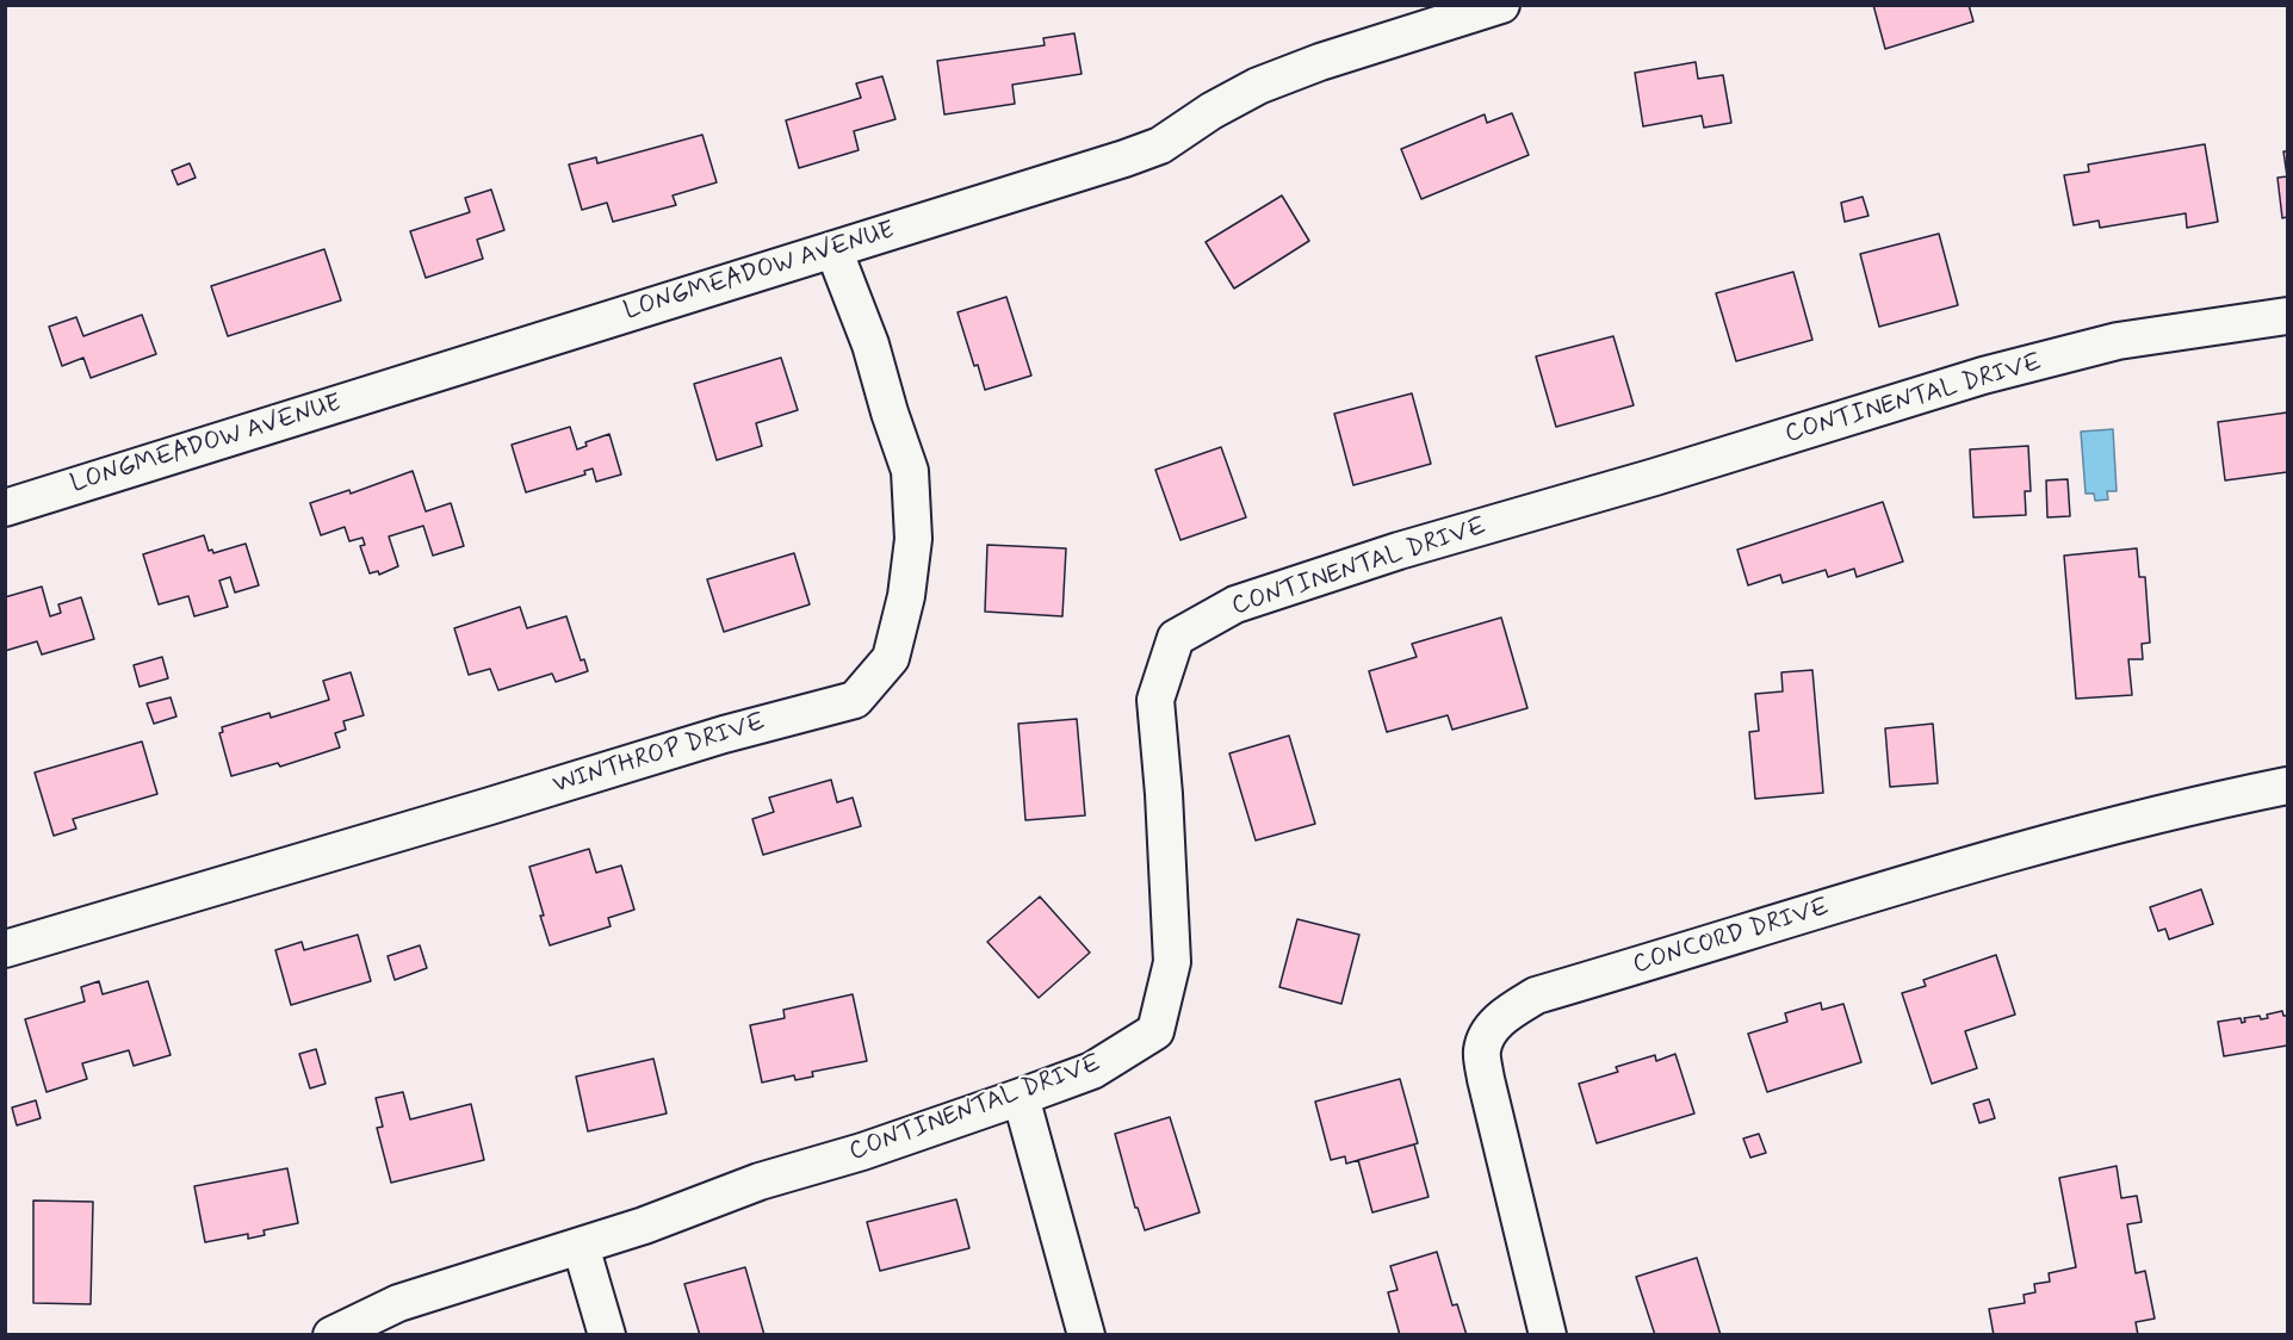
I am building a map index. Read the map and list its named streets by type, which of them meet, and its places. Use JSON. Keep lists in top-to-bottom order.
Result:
{
  "streets": {
    "street": [
      "LONGMEADOW AVENUE",
      "CONTINENTAL DRIVE",
      "WINTHROP DRIVE",
      "CONCORD DRIVE"
    ]
  },
  "crossings": [
    ["LONGMEADOW AVENUE", "WINTHROP DRIVE"]
  ]
}
